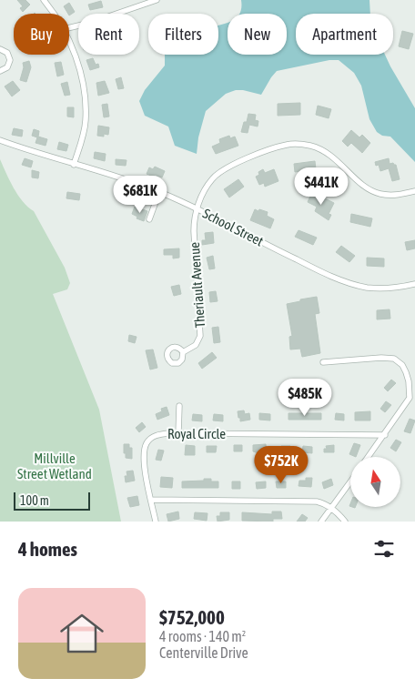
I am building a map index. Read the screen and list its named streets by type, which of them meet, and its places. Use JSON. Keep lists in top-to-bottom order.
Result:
{
  "streets": {
    "street": ["School Street", "Theriault Avenue", "Royal Circle"]
  },
  "crossings": [
    ["School Street", "Theriault Avenue"]
  ],
  "parks": ["Millville Street Wetland"],
  "scale_bar": "100 m",
  "north": "top",
  "page": {
    "chip": [
      "Buy",
      "Rent",
      "Filters",
      "New",
      "Apartment"
    ],
    "price": [
      "$441K",
      "$681K",
      "$485K",
      "$752K"
    ],
    "scale": "100 m",
    "heading": "4 homes",
    "list": [
      {
        "name": "$752,000",
        "note": "4 rooms · 140 m² · Centerville Drive"
      }
    ]
  }
}
